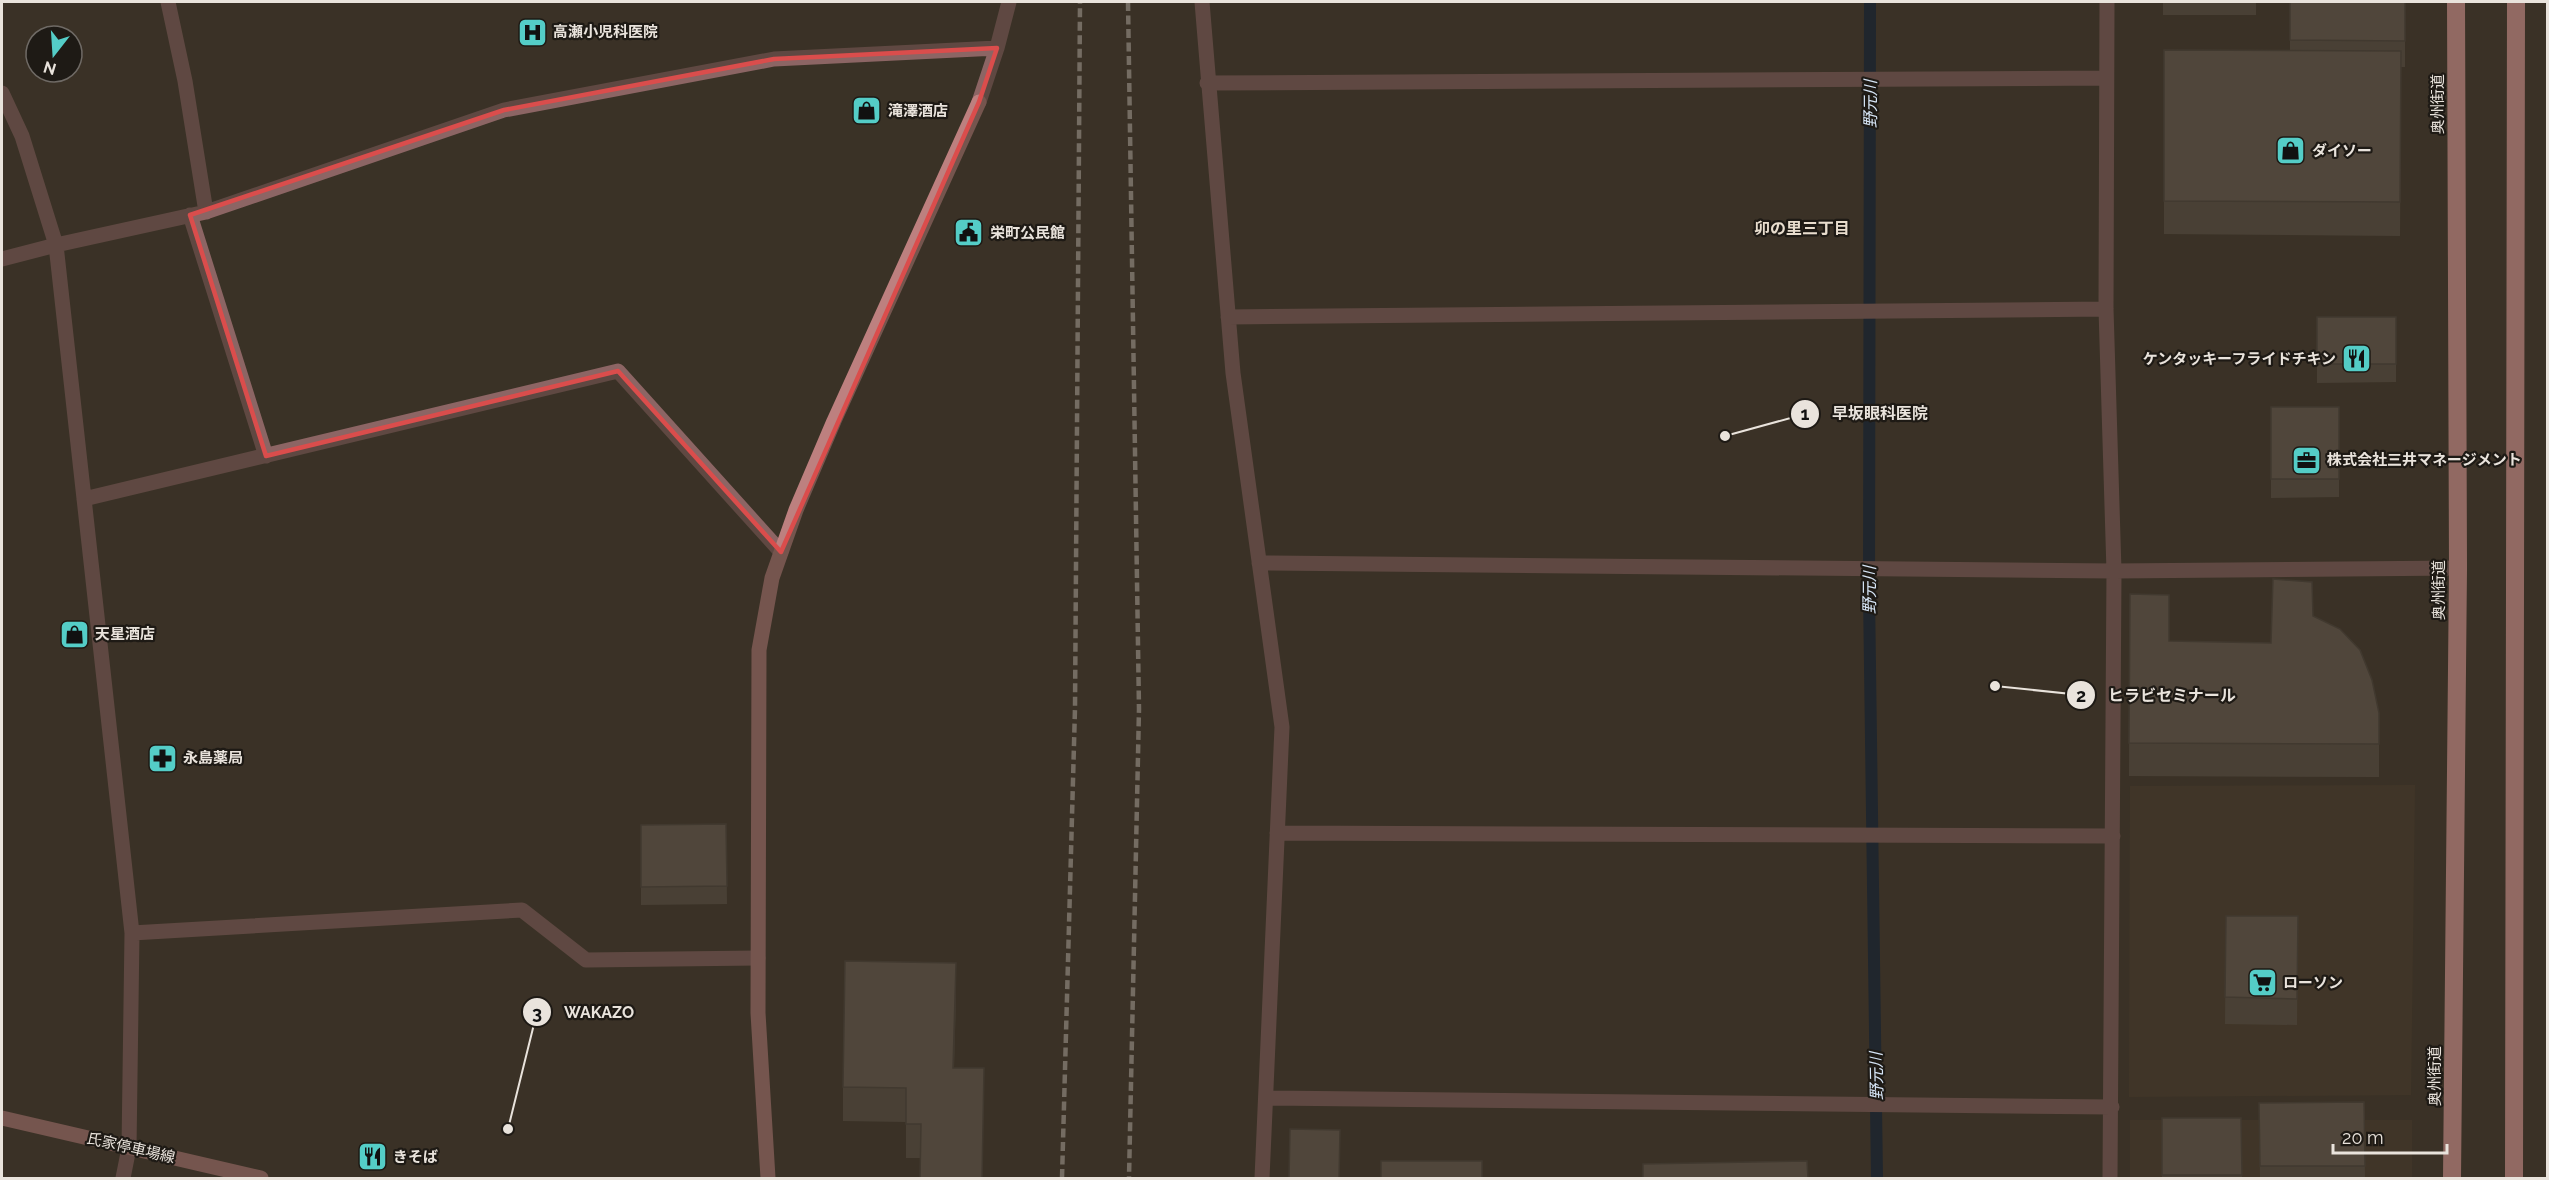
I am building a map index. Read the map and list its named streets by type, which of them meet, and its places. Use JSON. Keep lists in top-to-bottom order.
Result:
{
  "streets": {
    "highway": ["奥州街道"],
    "street": ["氏家停車場線"]
  },
  "districts": ["卯の里三丁目"],
  "water": ["野元川"],
  "places": {
    "hospital": ["高瀬小児科医院"],
    "shop": ["滝澤酒店", "ダイソー", "天星酒店"],
    "public building": ["栄町公民館"],
    "restaurant": ["ケンタッキーフライドチキン", "きそば"],
    "other": ["早坂眼科医院", "ヒラビセミナール", "WAKAZO"],
    "office": ["株式会社三井マネージメント"],
    "pharmacy": ["永島薬局"],
    "supermarket": ["ローソン"]
  },
  "scale_bar": "20 m",
  "north": "bottom"
}
